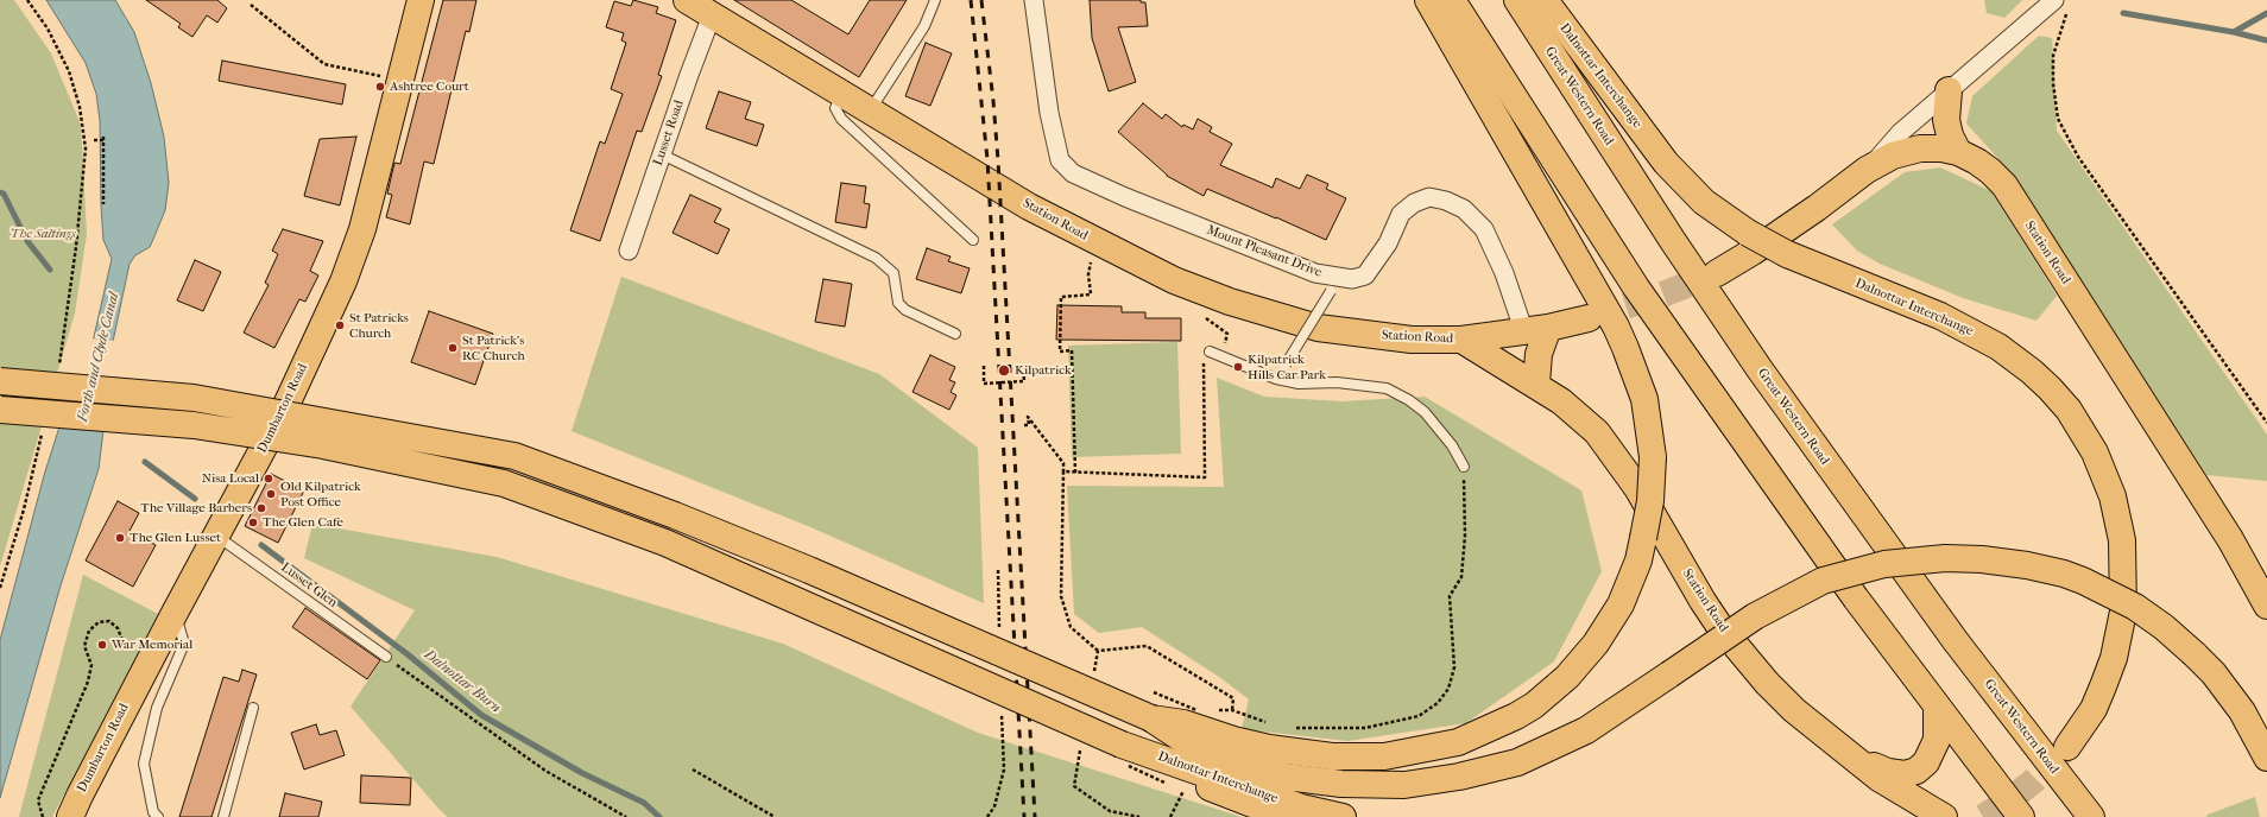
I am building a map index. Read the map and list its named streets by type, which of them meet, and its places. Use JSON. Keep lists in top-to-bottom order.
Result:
{
  "streets": {
    "main road": [
      "Dalnottar Interchange",
      "Great Western Road",
      "Station Road",
      "Dumbarton Road"
    ],
    "street": ["Lusset Road", "Mount Pleasant Drive"],
    "lane": ["Lusset Glen"]
  },
  "crossings": [
    ["Lusset Road", "Station Road"],
    ["Station Road", "Mount Pleasant Drive"],
    ["Dumbarton Road", "Lusset Glen"]
  ],
  "water": ["Forth and Clyde Canal", "Dalnottar Burn"],
  "parks": ["The Saltings"],
  "places": [
    "Ashtree Court",
    "St Patricks Church",
    "St Patrick's RC Church",
    "Kilpatrick Hills Car Park",
    "Kilpatrick",
    "Nisa Local",
    "Old Kilpatrick Post Office",
    "The Village Barbers",
    "The Glen Cafe",
    "The Glen Lusset",
    "War Memorial"
  ]
}
